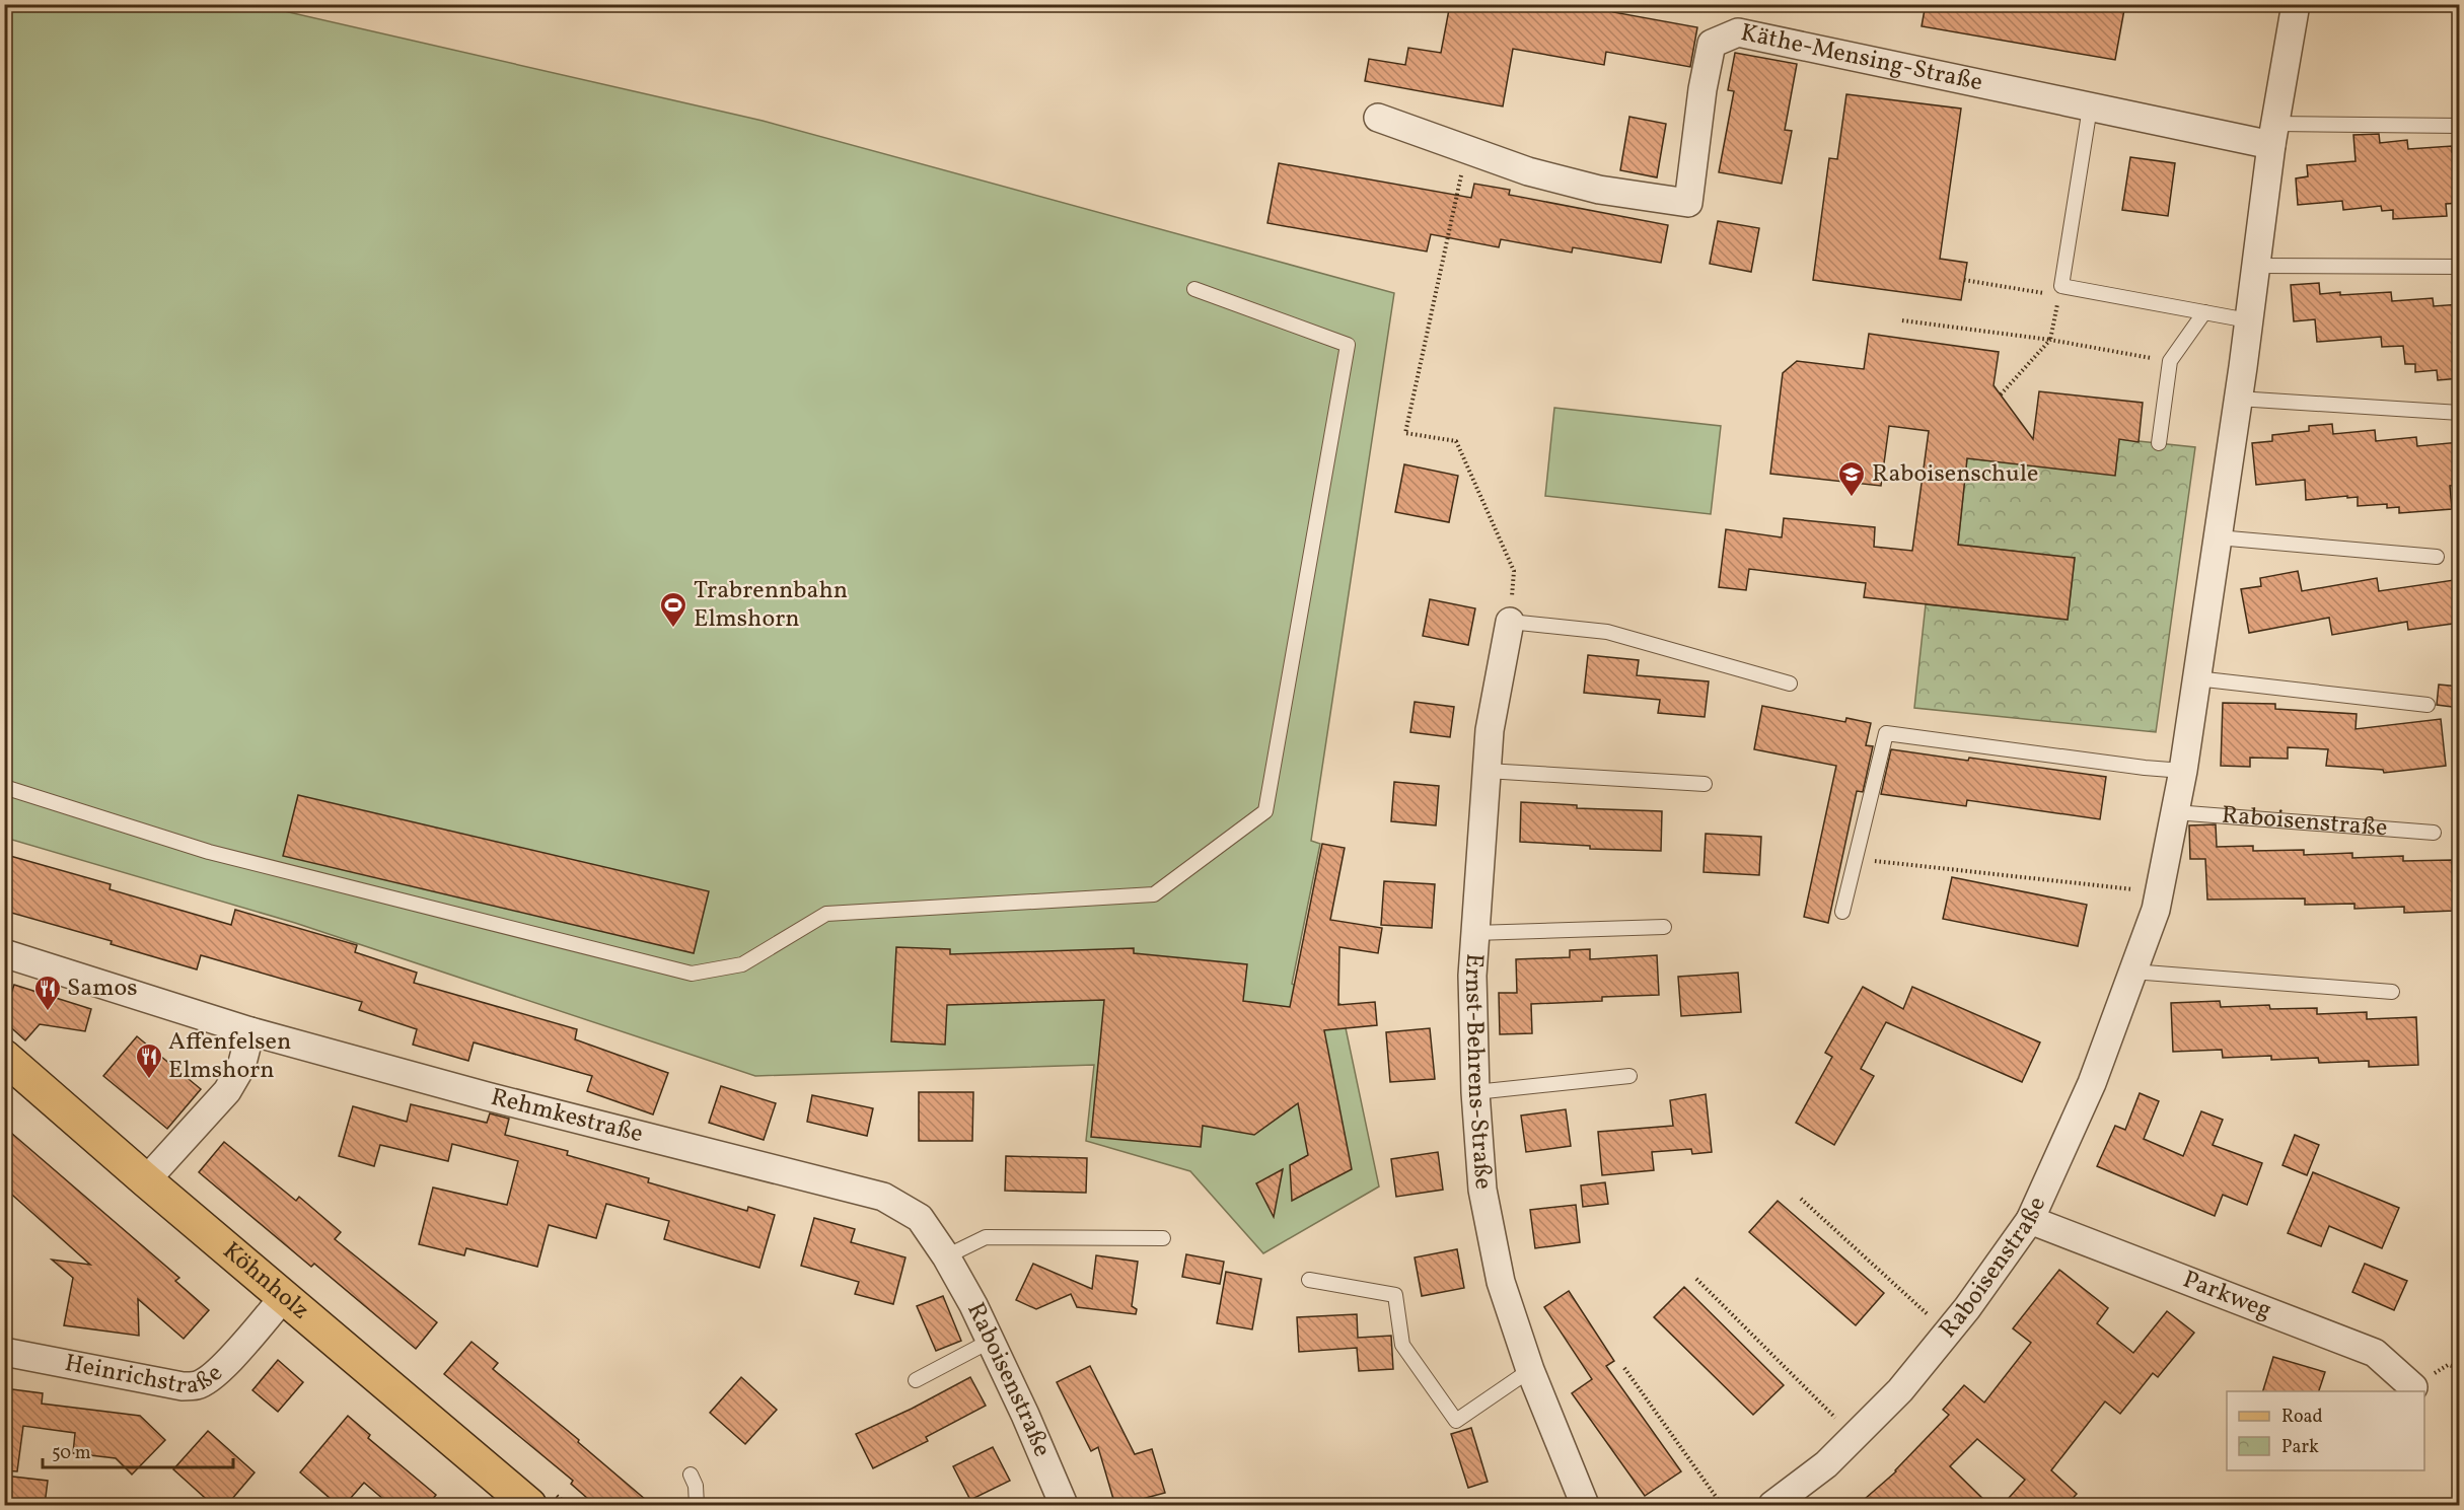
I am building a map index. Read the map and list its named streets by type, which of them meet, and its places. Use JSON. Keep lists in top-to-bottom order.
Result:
{
  "streets": {
    "main road": ["Köhnholz"],
    "street": [
      "Käthe-Mensing-Straße",
      "Raboisenstraße",
      "Ernst-Behrens-Straße",
      "Rehmkestraße",
      "Parkweg",
      "Heinrichstraße"
    ]
  },
  "crossings": [
    ["Käthe-Mensing-Straße", "Raboisenstraße"],
    ["Raboisenstraße", "Rehmkestraße"],
    ["Raboisenstraße", "Parkweg"],
    ["Köhnholz", "Heinrichstraße"]
  ],
  "places": {
    "school or university": ["Raboisenschule"],
    "sports": ["Trabrennbahn Elmshorn"],
    "restaurant": ["Samos", "Affenfelsen Elmshorn"]
  },
  "legend": ["Road", "Park"],
  "scale_bar": "50 m"
}
